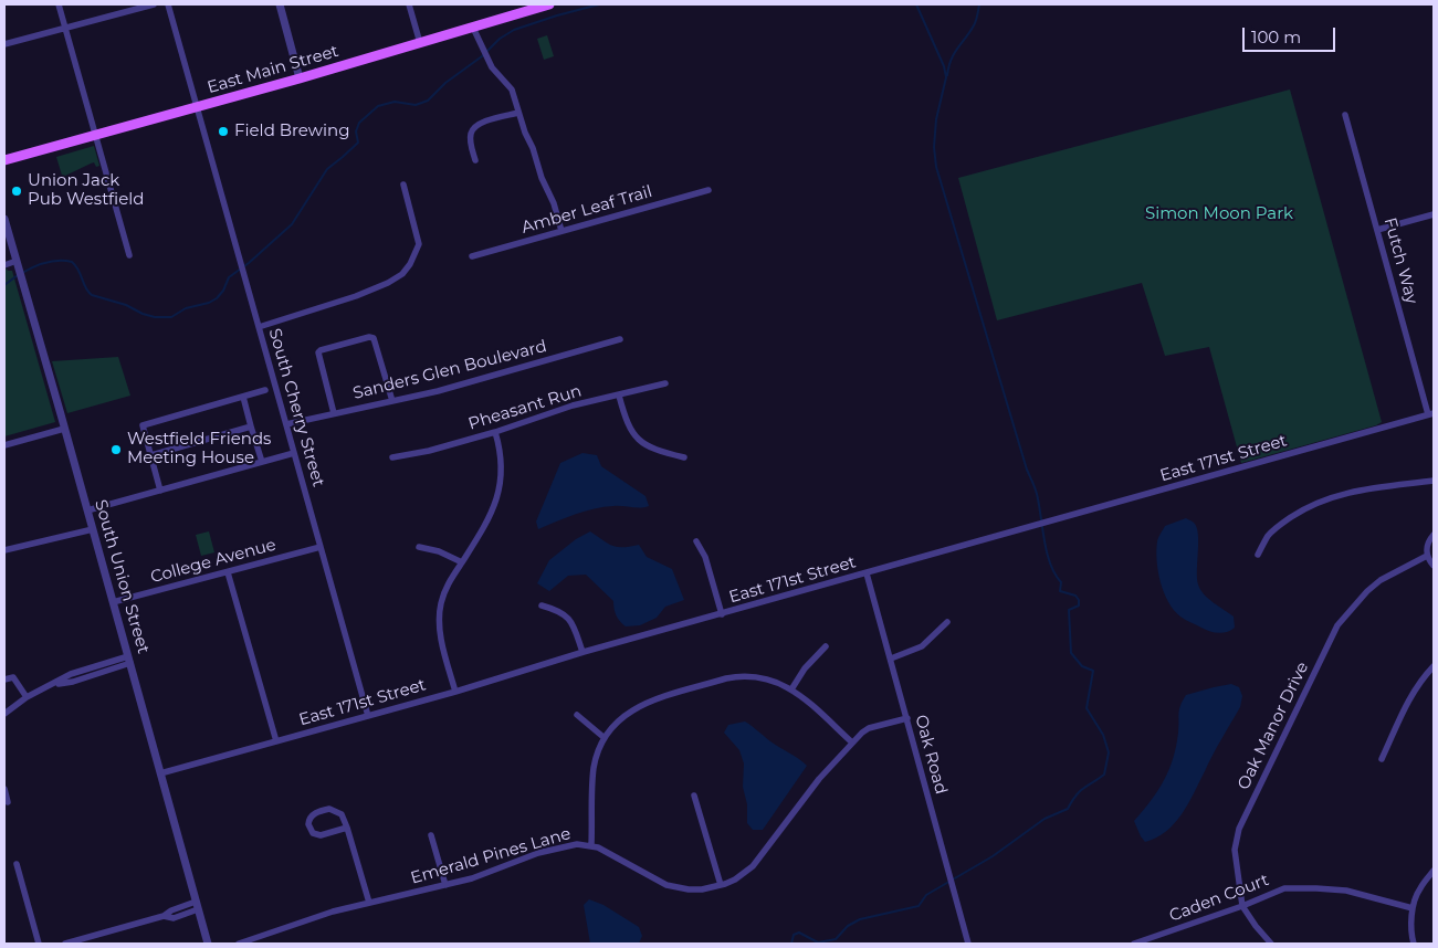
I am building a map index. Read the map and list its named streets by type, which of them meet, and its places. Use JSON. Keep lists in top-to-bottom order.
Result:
{
  "streets": {
    "main road": ["East Main Street"],
    "street": [
      "Amber Leaf Trail",
      "Futch Way",
      "Sanders Glen Boulevard",
      "South Cherry Street",
      "Pheasant Run",
      "East 171st Street",
      "College Avenue",
      "South Union Street",
      "Oak Manor Drive",
      "Oak Road",
      "Emerald Pines Lane",
      "Caden Court"
    ]
  },
  "crossings": [
    ["East Main Street", "South Cherry Street"],
    ["Futch Way", "East 171st Street"],
    ["Sanders Glen Boulevard", "South Cherry Street"],
    ["South Cherry Street", "East 171st Street"],
    ["South Cherry Street", "College Avenue"],
    ["East 171st Street", "South Union Street"],
    ["East 171st Street", "Oak Road"],
    ["College Avenue", "South Union Street"],
    ["Oak Manor Drive", "Caden Court"],
    ["Oak Road", "Emerald Pines Lane"]
  ],
  "parks": ["Simon Moon Park"],
  "places": ["Field Brewing", "Union Jack Pub Westfield", "Westfield Friends Meeting House"],
  "scale_bar": "100 m"
}
